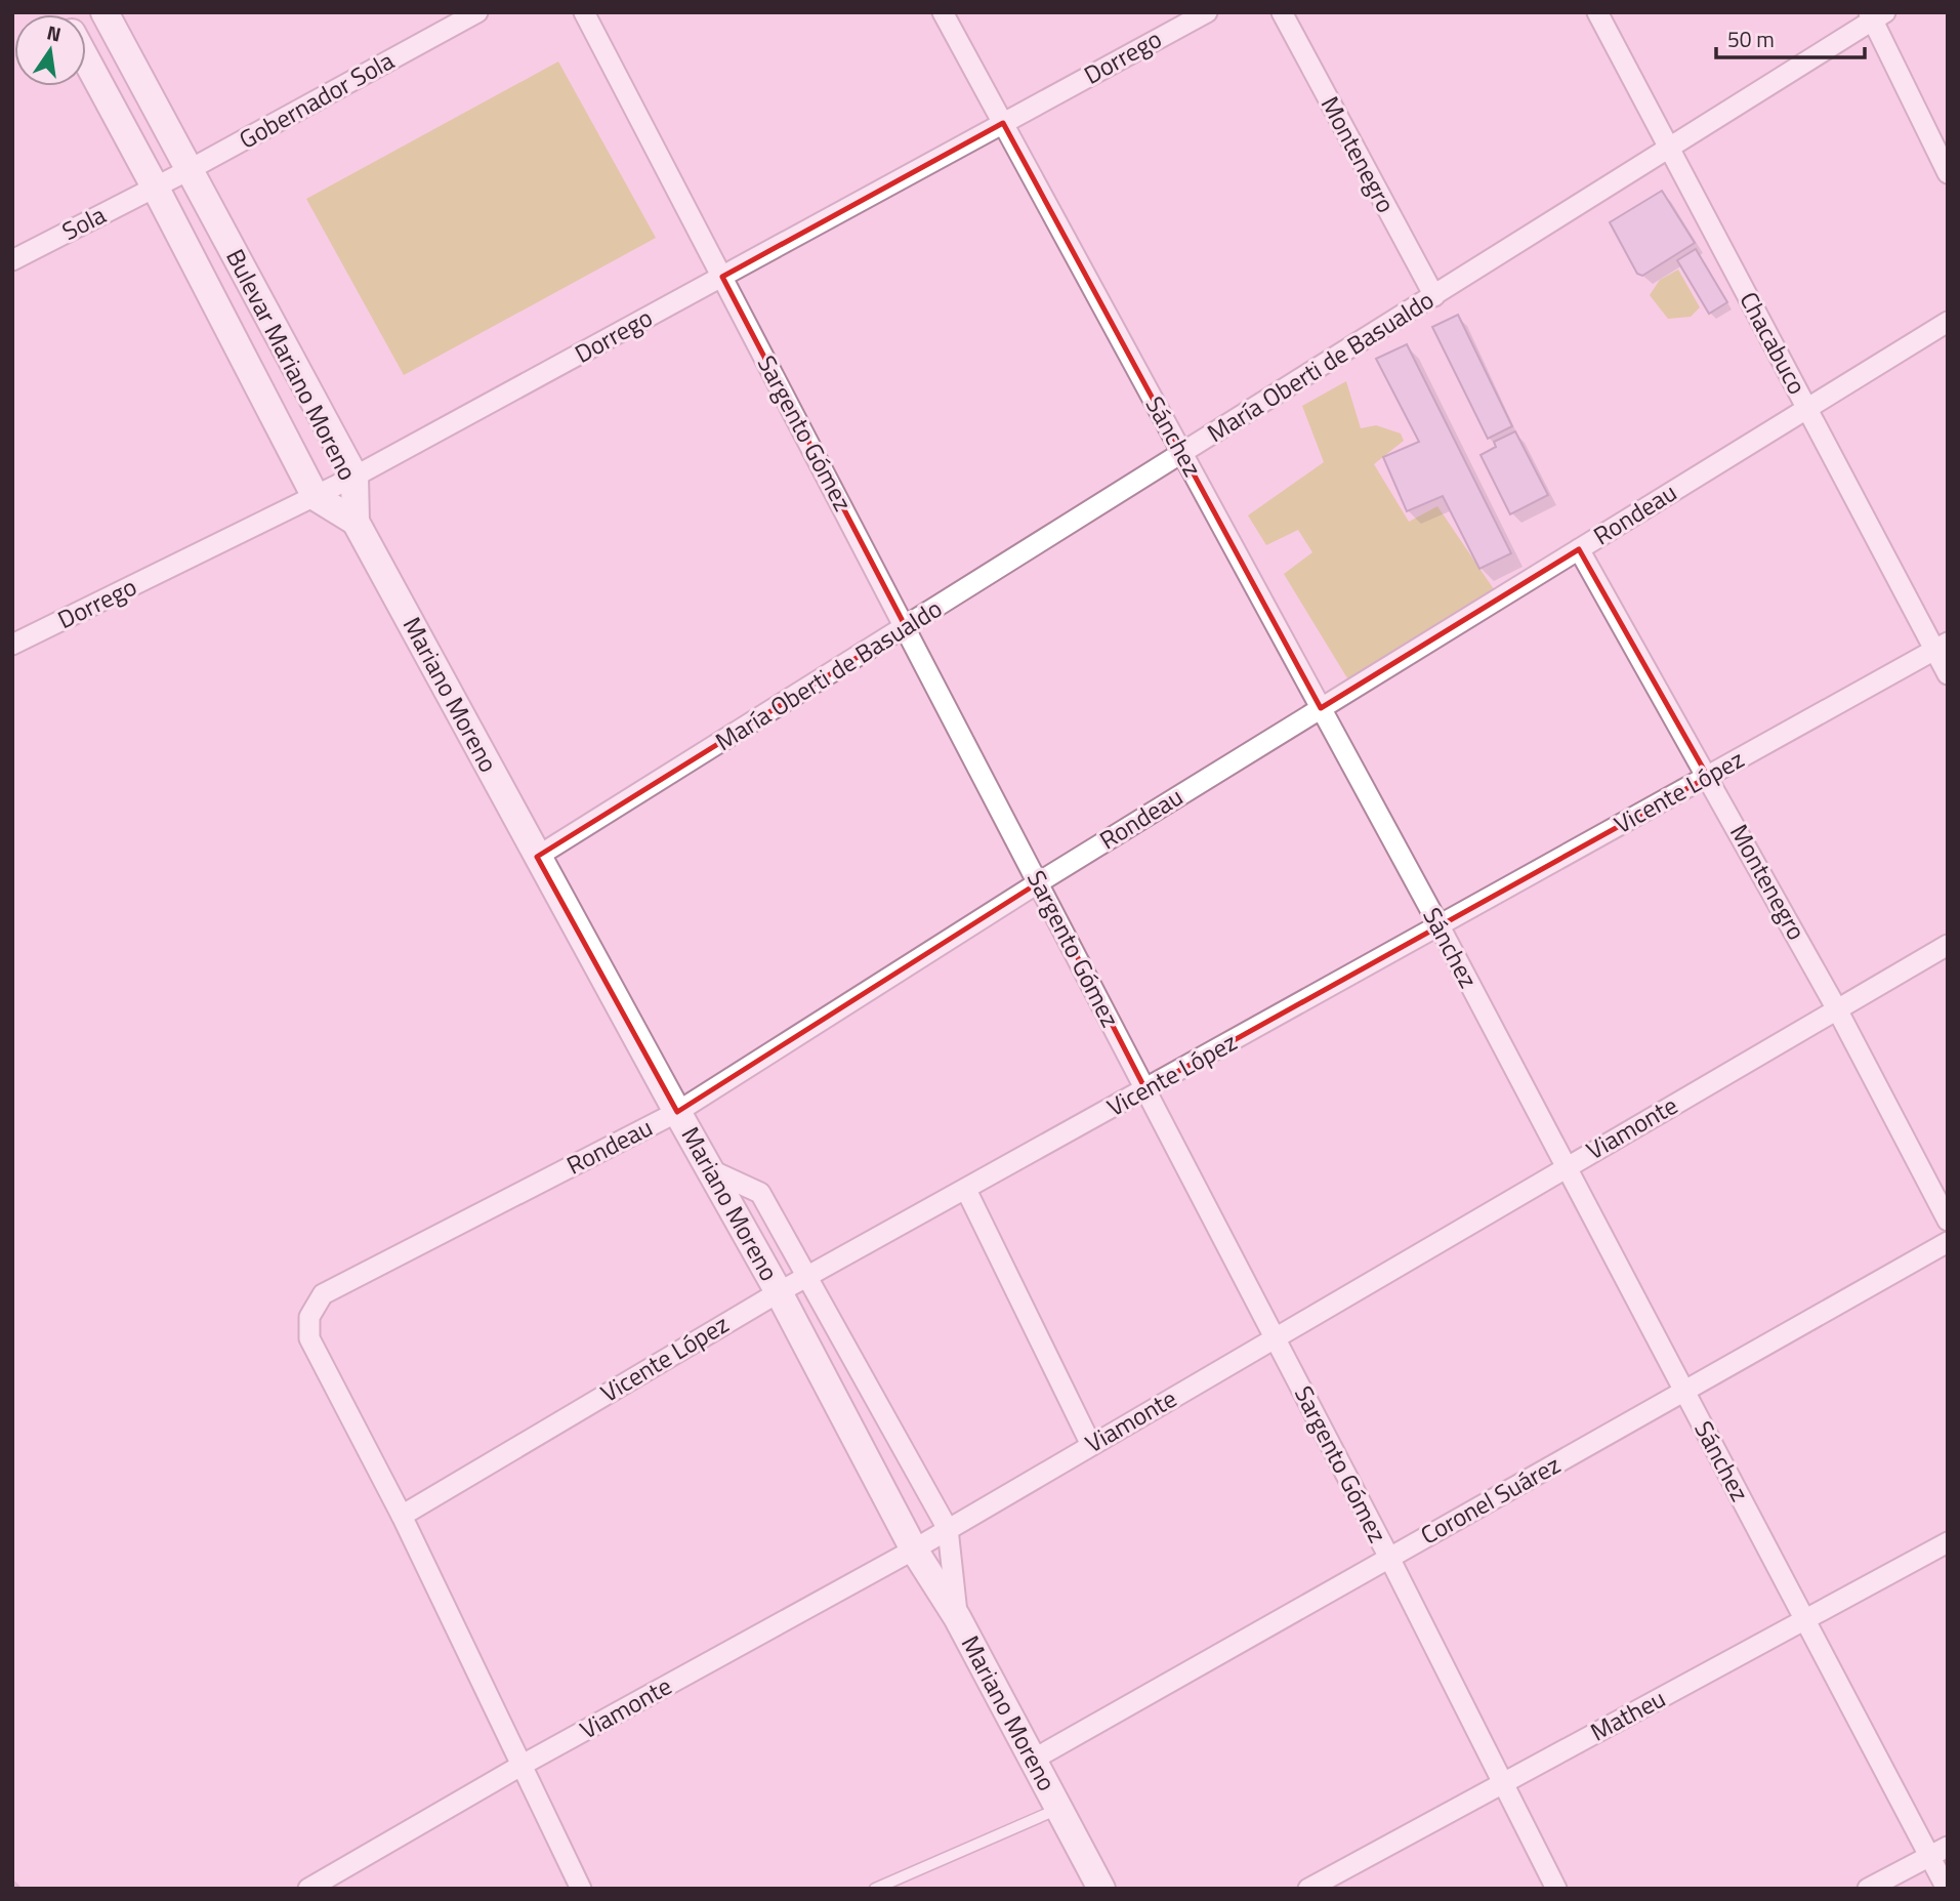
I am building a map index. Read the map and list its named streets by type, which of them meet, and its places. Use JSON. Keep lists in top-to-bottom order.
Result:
{
  "streets": {
    "main road": ["Bulevar Mariano Moreno", "Mariano Moreno"],
    "street": [
      "Dorrego",
      "Gobernador Sola",
      "Montenegro",
      "Sola",
      "Chacabuco",
      "María Oberti de Basualdo",
      "Sargento Gómez",
      "Sánchez",
      "Rondeau",
      "Vicente López",
      "Viamonte",
      "Coronel Suárez",
      "Matheu"
    ]
  },
  "crossings": [
    ["Dorrego", "Bulevar Mariano Moreno"],
    ["Dorrego", "Sargento Gómez"],
    ["Dorrego", "Sánchez"],
    ["Gobernador Sola", "Sola"],
    ["Gobernador Sola", "Bulevar Mariano Moreno"],
    ["Montenegro", "María Oberti de Basualdo"],
    ["Montenegro", "Rondeau"],
    ["Montenegro", "Vicente López"],
    ["Montenegro", "Viamonte"],
    ["Sola", "Bulevar Mariano Moreno"],
    ["Chacabuco", "María Oberti de Basualdo"],
    ["Chacabuco", "Rondeau"],
    ["Chacabuco", "Vicente López"],
    ["Bulevar Mariano Moreno", "Mariano Moreno"],
    ["María Oberti de Basualdo", "Sargento Gómez"],
    ["María Oberti de Basualdo", "Sánchez"],
    ["María Oberti de Basualdo", "Mariano Moreno"],
    ["Sargento Gómez", "Rondeau"],
    ["Sargento Gómez", "Vicente López"],
    ["Sargento Gómez", "Viamonte"],
    ["Sargento Gómez", "Coronel Suárez"],
    ["Sargento Gómez", "Matheu"],
    ["Sánchez", "Rondeau"],
    ["Sánchez", "Vicente López"],
    ["Sánchez", "Viamonte"],
    ["Sánchez", "Coronel Suárez"],
    ["Sánchez", "Matheu"],
    ["Rondeau", "Mariano Moreno"],
    ["Rondeau", "Vicente López"],
    ["Mariano Moreno", "Vicente López"],
    ["Mariano Moreno", "Viamonte"],
    ["Mariano Moreno", "Coronel Suárez"]
  ],
  "scale_bar": "50 m",
  "north": "top"
}
